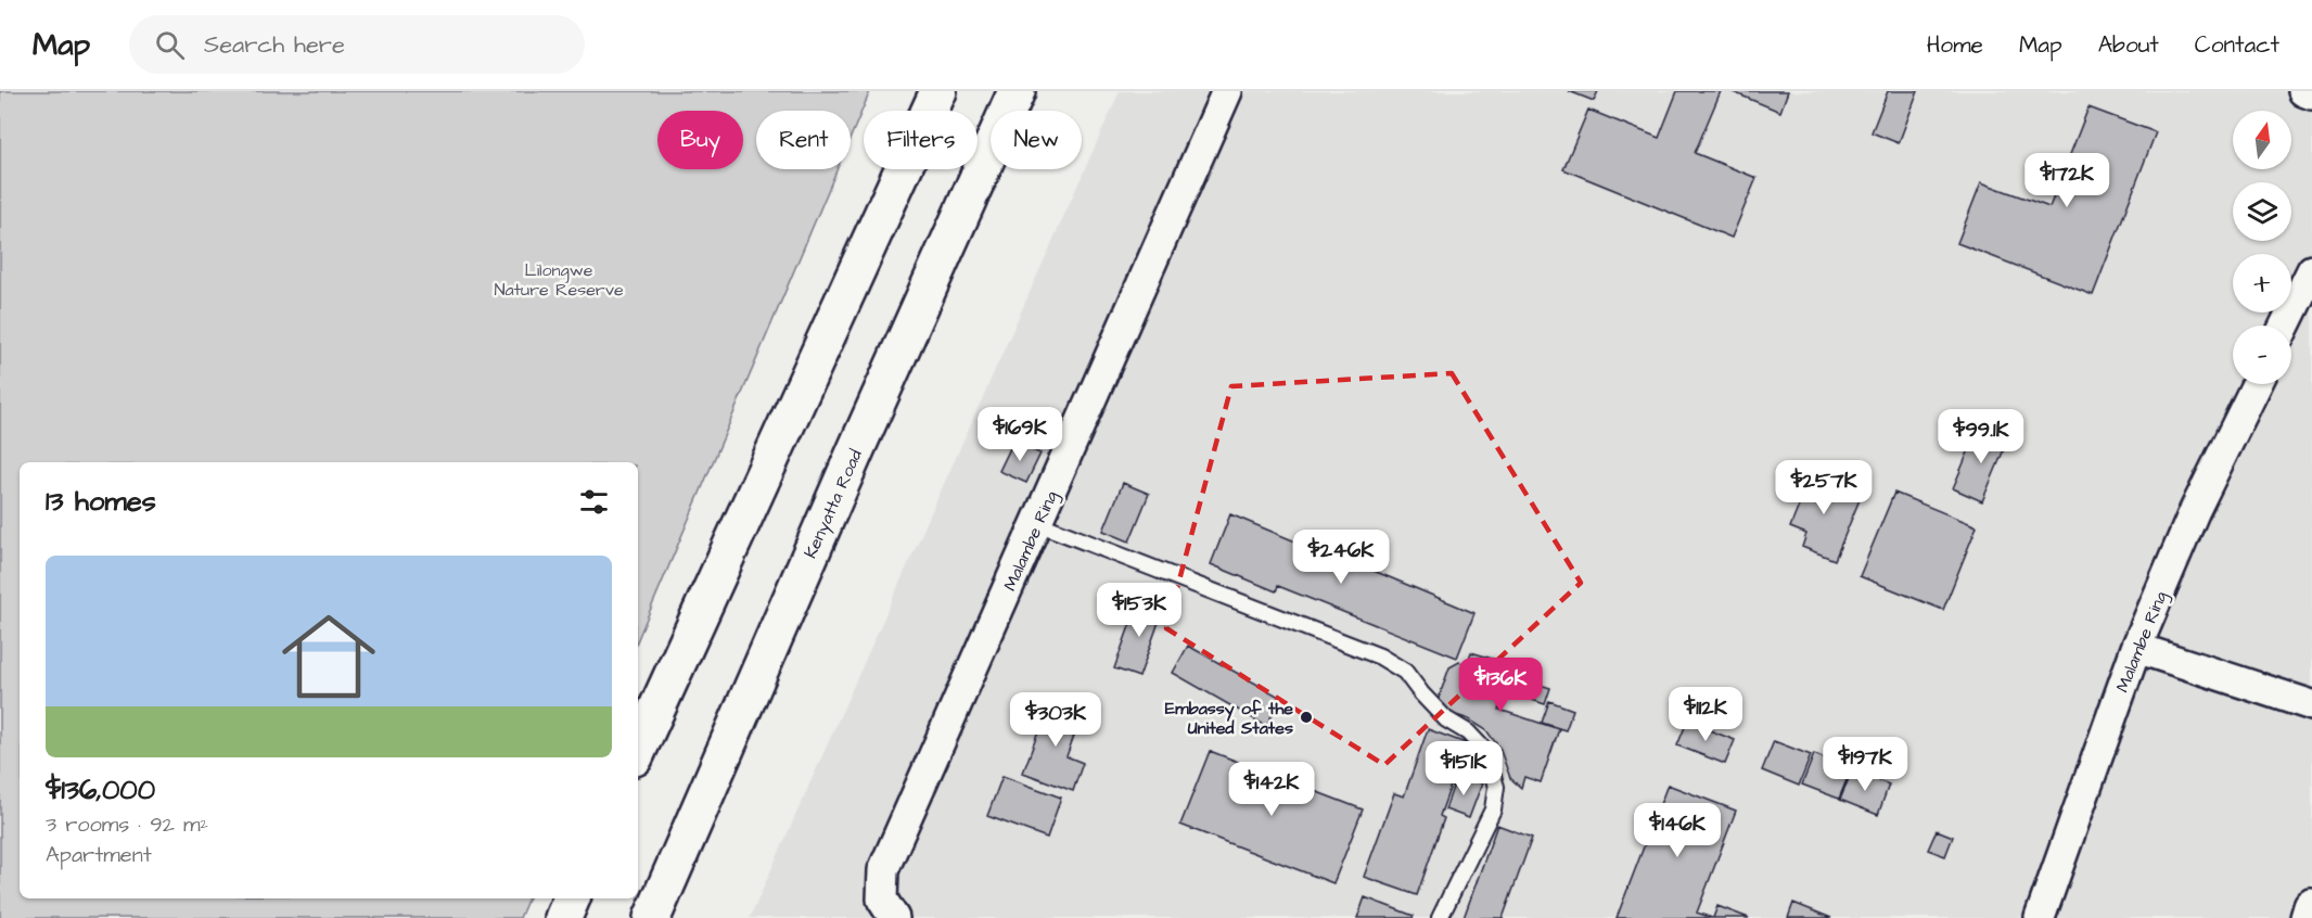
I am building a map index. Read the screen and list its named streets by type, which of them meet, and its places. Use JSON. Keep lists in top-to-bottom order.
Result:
{
  "streets": {
    "main road": ["Kenyatta Road"],
    "street": ["Malambe Ring"]
  },
  "parks": ["Lilongwe Nature Reserve"],
  "places": ["Embassy of the United States"],
  "north": "top",
  "page": {
    "header": "Map",
    "search": "Search here",
    "nav": [
      "Home",
      "Map",
      "About",
      "Contact"
    ],
    "map_buttons": ["+", "−"],
    "chip": [
      "Buy",
      "Rent",
      "Filters",
      "New"
    ],
    "price": [
      "$172K",
      "$169K",
      "$99.1K",
      "$257K",
      "$246K",
      "$153K",
      "$136K",
      "$112K",
      "$303K",
      "$197K",
      "$151K",
      "$142K",
      "$146K"
    ],
    "heading": "13 homes",
    "list": [
      {
        "name": "$136,000",
        "note": "3 rooms · 92 m² · Apartment"
      }
    ]
  }
}
